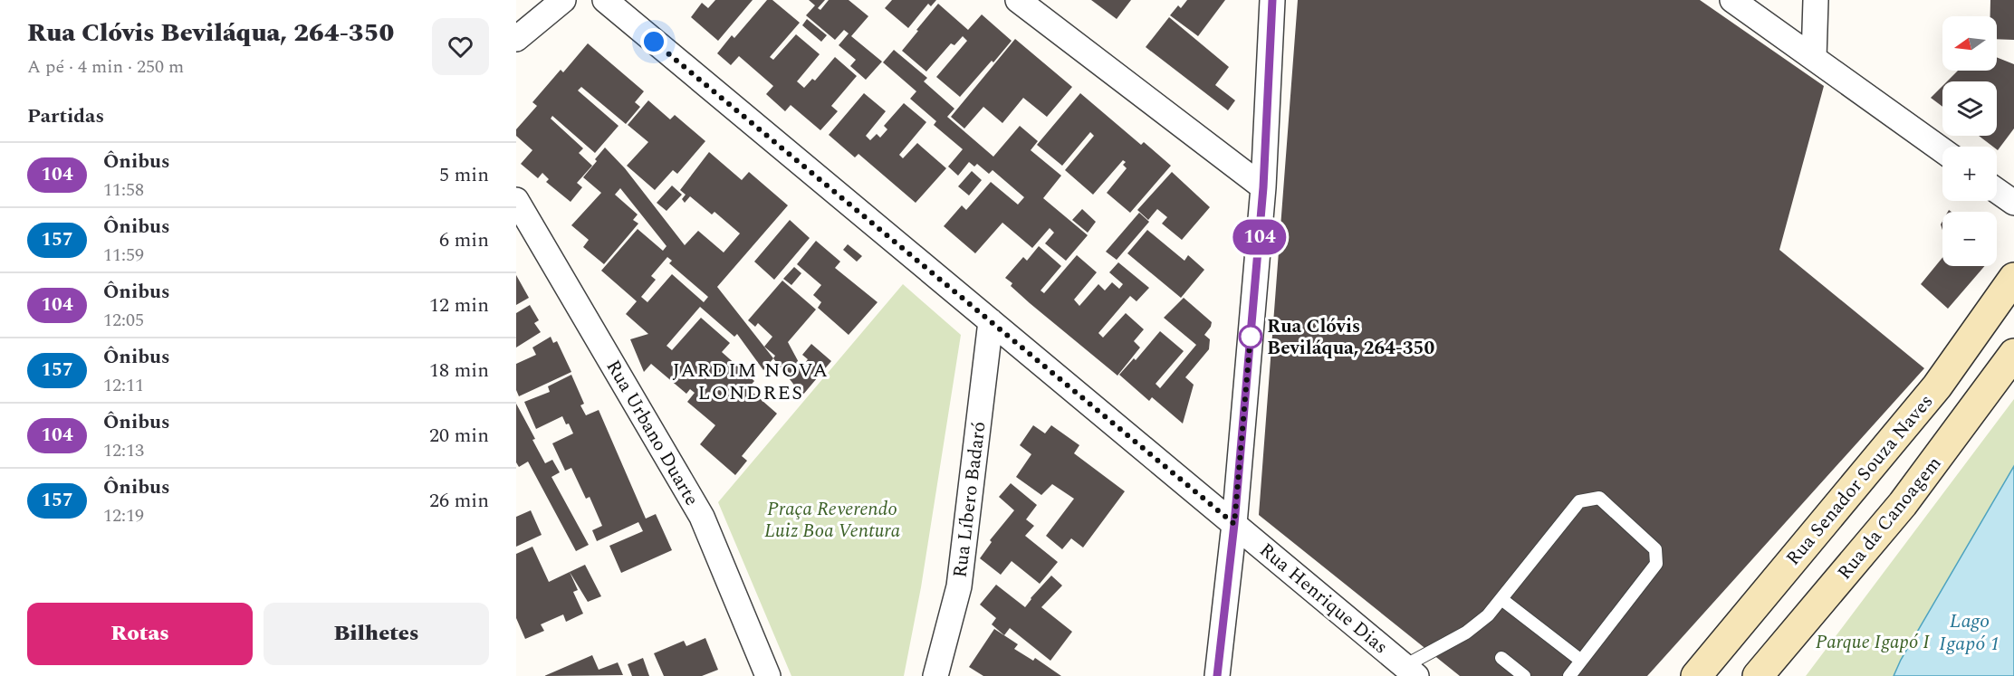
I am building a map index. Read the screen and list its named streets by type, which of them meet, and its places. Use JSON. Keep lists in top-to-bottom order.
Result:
{
  "streets": {
    "main road": ["Rua Senador Souza Naves", "Rua da Canoagem"],
    "street": ["Rua Urbano Duarte", "Rua Líbero Badaró", "Rua Henrique Dias"]
  },
  "crossings": [
    ["Rua Líbero Badaró", "Rua Henrique Dias"]
  ],
  "districts": ["JARDIM NOVA LONDRES"],
  "water": ["Lago Igapó 1"],
  "parks": ["Praça Reverendo Luiz Boa Ventura", "Parque Igapó I"],
  "places": ["Rua Clóvis Beviláqua, 264-350"],
  "lines": ["bus line 104"],
  "north": "left",
  "page": {
    "heading": [
      ["Rua Clóvis Beviláqua, 264-350", "A pé · 4 min · 250 m"],
      "Partidas"
    ],
    "on_map": "104",
    "map_buttons": ["+", "−"],
    "list": [
      {
        "mark": "104",
        "name": "Ônibus",
        "note": "11:58",
        "value": "5 min"
      },
      {
        "mark": "157",
        "name": "Ônibus",
        "note": "11:59",
        "value": "6 min"
      },
      {
        "mark": "104",
        "name": "Ônibus",
        "note": "12:05",
        "value": "12 min"
      },
      {
        "mark": "157",
        "name": "Ônibus",
        "note": "12:11",
        "value": "18 min"
      },
      {
        "mark": "104",
        "name": "Ônibus",
        "note": "12:13",
        "value": "20 min"
      },
      {
        "mark": "157",
        "name": "Ônibus",
        "note": "12:19",
        "value": "26 min"
      }
    ],
    "buttons": ["Rotas", "Bilhetes"]
  }
}
